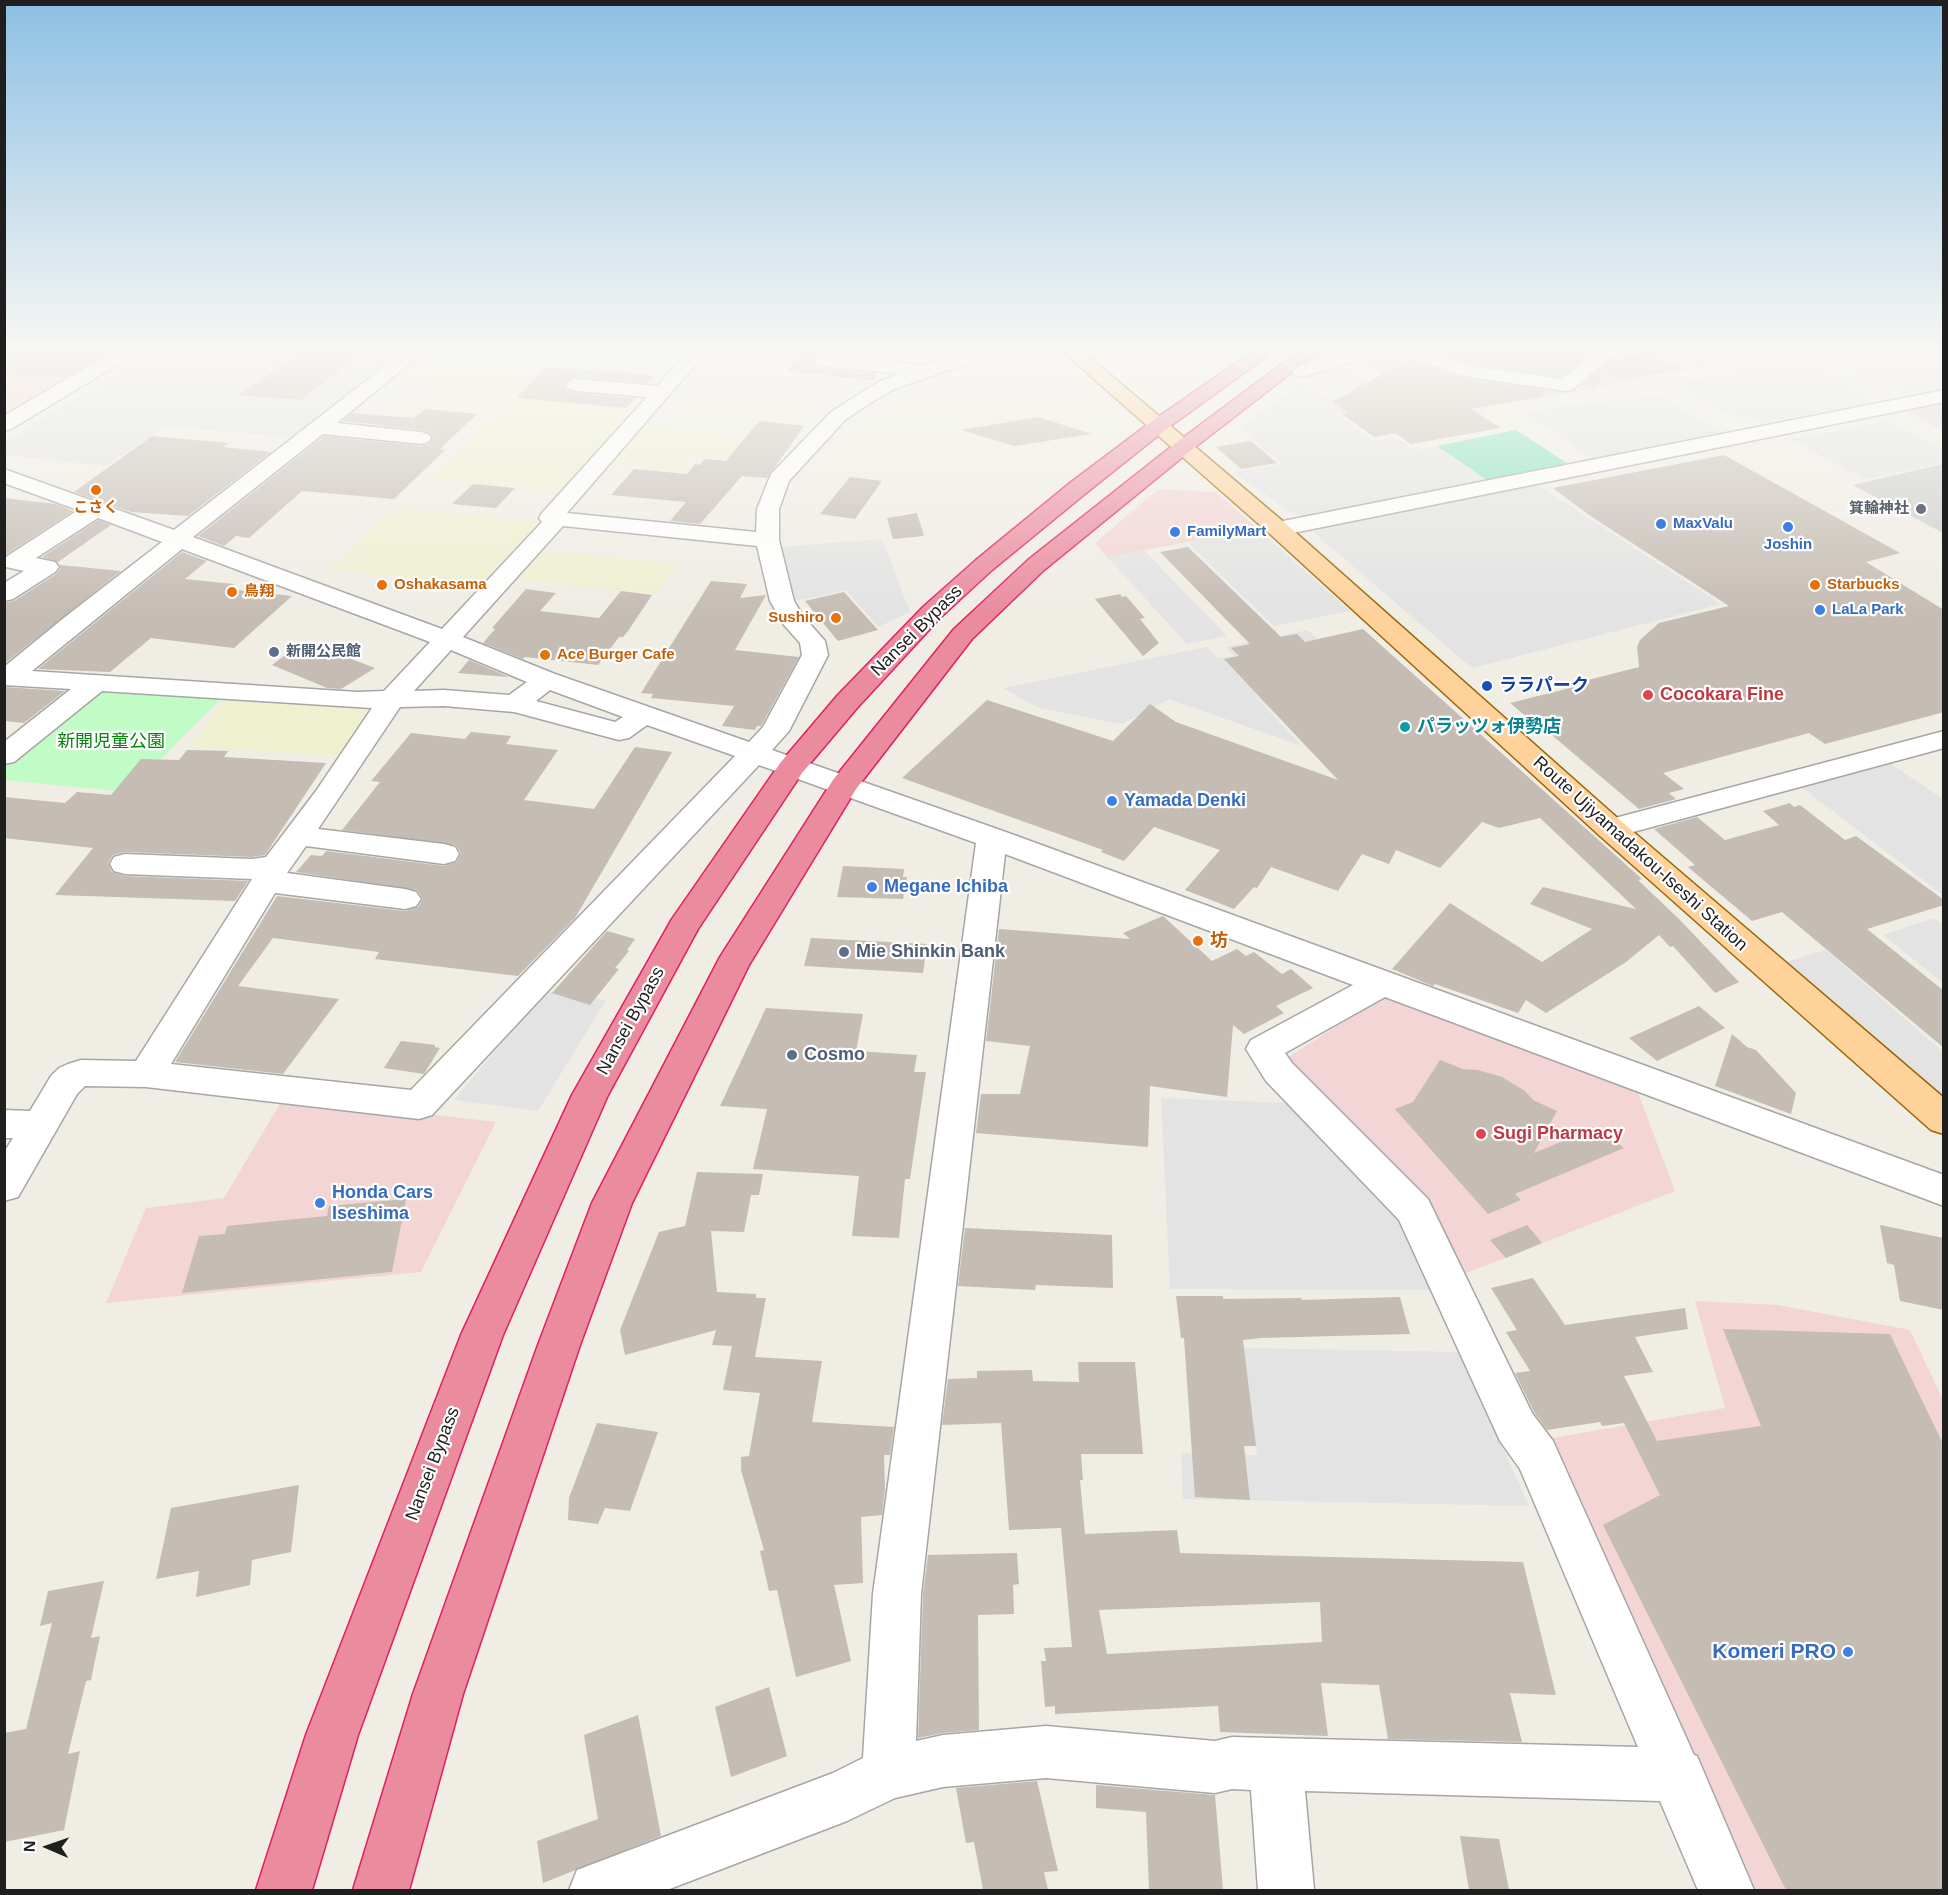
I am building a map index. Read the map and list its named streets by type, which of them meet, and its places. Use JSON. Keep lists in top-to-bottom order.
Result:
{
  "streets": {
    "highway": ["Nansei Bypass"],
    "main road": ["Route Ujiyamadakou-Iseshi Station"]
  },
  "parks": ["新開児童公園"],
  "places": [
    "こさく",
    "箕輪神社",
    "MaxValu",
    "Joshin",
    "FamilyMart",
    "Oshakasama",
    "Starbucks",
    "鳥翔",
    "LaLa Park",
    "Sushiro",
    "新開公民館",
    "Ace Burger Cafe",
    "ララパーク",
    "Cocokara Fine",
    "パラッツォ伊勢店",
    "Yamada Denki",
    "Megane Ichiba",
    "坊",
    "Mie Shinkin Bank",
    "Cosmo",
    "Sugi Pharmacy",
    "Honda Cars Iseshima",
    "Komeri PRO"
  ],
  "north": "left"
}
